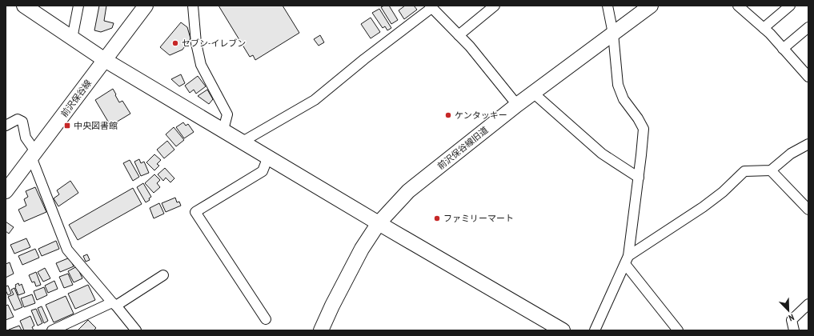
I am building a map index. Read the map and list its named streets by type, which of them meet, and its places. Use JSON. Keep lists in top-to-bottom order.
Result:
{
  "streets": {
    "street": ["前沢保谷線", "前沢保谷線旧道"]
  },
  "places": {
    "other": ["セブン-イレブン", "ケンタッキー", "ファミリーマート"],
    "transit": ["中央図書館"]
  },
  "north": "bottom right"
}
